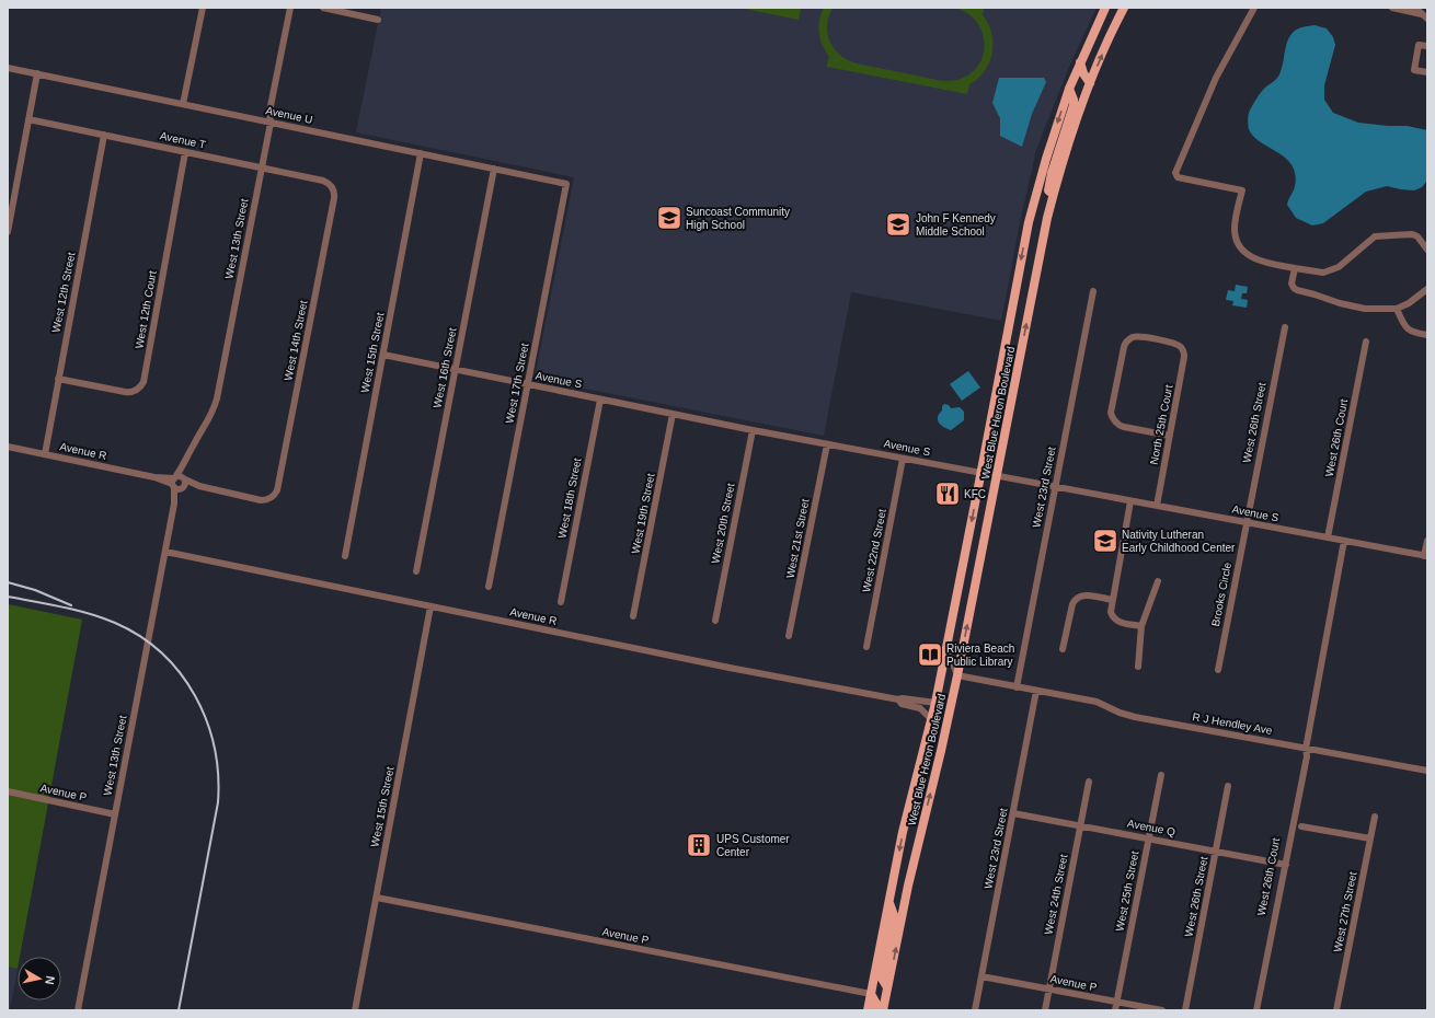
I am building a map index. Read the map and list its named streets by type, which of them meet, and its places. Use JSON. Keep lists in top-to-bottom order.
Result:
{
  "streets": {
    "main road": ["West Blue Heron Boulevard"],
    "street": [
      "Avenue U",
      "Avenue T",
      "West 13th Street",
      "West 12th Street",
      "West 12th Court",
      "West 14th Street",
      "West 15th Street",
      "West 16th Street",
      "Avenue S",
      "West 17th Street",
      "West 26th Street",
      "North 25th Court",
      "West 26th Court",
      "Avenue R",
      "West 23rd Street",
      "West 18th Street",
      "West 19th Street",
      "West 20th Street",
      "West 21st Street",
      "West 22nd Street",
      "Brooks Circle",
      "R J Hendley Ave",
      "Avenue P",
      "Avenue Q",
      "West 25th Street",
      "West 24th Street",
      "West 27th Street"
    ]
  },
  "crossings": [
    ["Avenue U", "West 13th Street"],
    ["Avenue U", "West 15th Street"],
    ["Avenue U", "West 16th Street"],
    ["Avenue U", "West 17th Street"],
    ["Avenue T", "West 13th Street"],
    ["Avenue T", "West 12th Street"],
    ["Avenue T", "West 12th Court"],
    ["Avenue T", "West 14th Street"],
    ["West 13th Street", "Avenue R"],
    ["West 13th Street", "Avenue P"],
    ["West 12th Street", "West 12th Court"],
    ["West 12th Street", "Avenue R"],
    ["West 15th Street", "Avenue S"],
    ["West 15th Street", "Avenue R"],
    ["West 15th Street", "Avenue P"],
    ["West 16th Street", "Avenue S"],
    ["Avenue S", "West 17th Street"],
    ["Avenue S", "West Blue Heron Boulevard"],
    ["Avenue S", "West 26th Street"],
    ["Avenue S", "North 25th Court"],
    ["Avenue S", "West 26th Court"],
    ["Avenue S", "West 23rd Street"],
    ["Avenue S", "West 18th Street"],
    ["Avenue S", "West 19th Street"],
    ["Avenue S", "West 20th Street"],
    ["Avenue S", "West 21st Street"],
    ["Avenue S", "West 22nd Street"],
    ["Avenue S", "Brooks Circle"],
    ["West Blue Heron Boulevard", "Avenue R"],
    ["West Blue Heron Boulevard", "Avenue P"],
    ["West 26th Street", "Brooks Circle"],
    ["West 26th Street", "Avenue Q"],
    ["West 26th Court", "R J Hendley Ave"],
    ["West 26th Court", "Avenue Q"],
    ["West 23rd Street", "R J Hendley Ave"],
    ["West 23rd Street", "Avenue P"],
    ["West 23rd Street", "Avenue Q"],
    ["Avenue P", "West 25th Street"],
    ["Avenue P", "West 24th Street"],
    ["Avenue Q", "West 25th Street"],
    ["Avenue Q", "West 24th Street"]
  ],
  "places": {
    "school or university": ["Suncoast Community High School", "John F Kennedy Middle School", "Nativity Lutheran Early Childhood Center"],
    "restaurant": ["KFC"],
    "library": ["Riviera Beach Public Library"],
    "building": ["UPS Customer Center"]
  },
  "north": "right"
}
